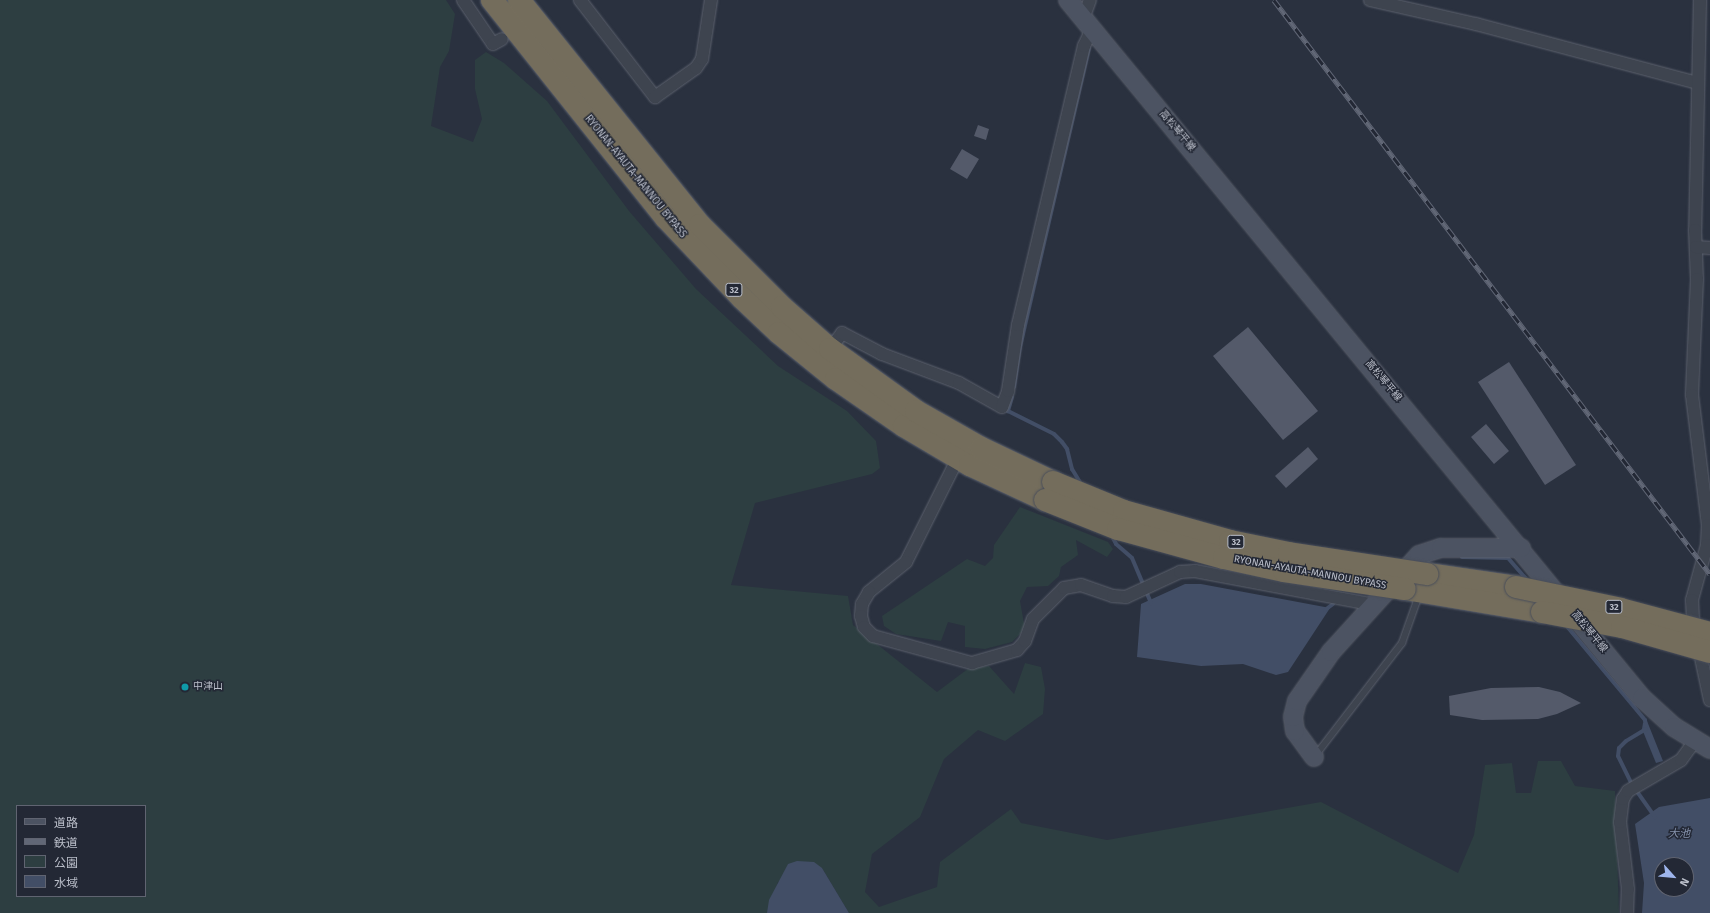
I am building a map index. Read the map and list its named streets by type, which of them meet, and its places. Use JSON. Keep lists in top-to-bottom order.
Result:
{
  "streets": {
    "highway": ["RYONAN-AYAUTA-MANNOU BYPASS", "32"],
    "main road": ["高松琴平線"]
  },
  "water": ["大池"],
  "places": ["中津山"],
  "legend": [
    "道路",
    "鉄道",
    "公園",
    "水域"
  ],
  "north": "bottom right"
}
